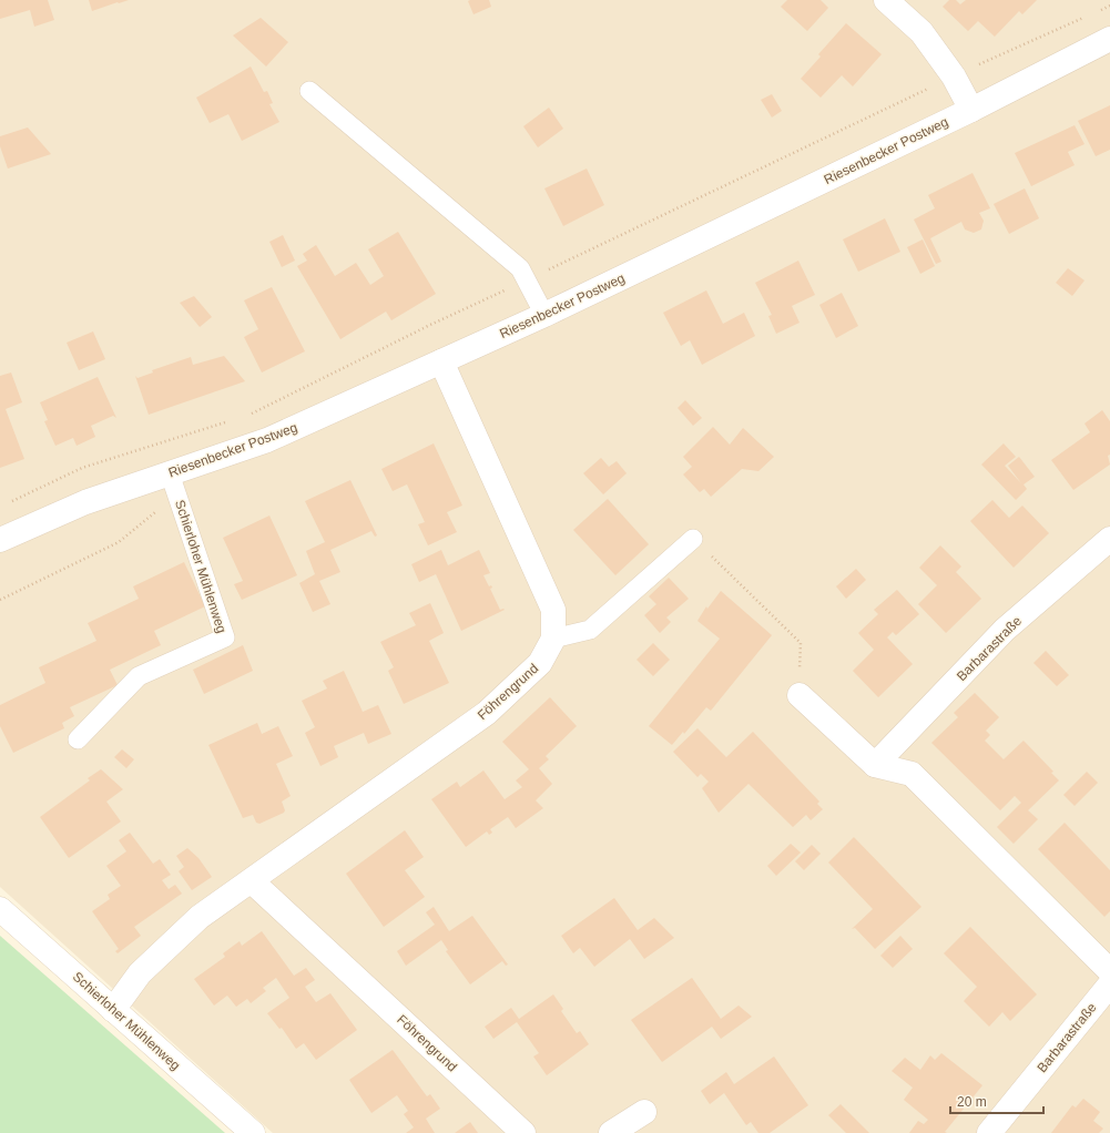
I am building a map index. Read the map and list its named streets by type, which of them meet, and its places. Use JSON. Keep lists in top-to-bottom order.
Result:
{
  "streets": {
    "street": [
      "Riesenbecker Postweg",
      "Schierloher Mühlenweg",
      "Barbarastraße",
      "Föhrengrund"
    ]
  },
  "crossings": [
    ["Riesenbecker Postweg", "Schierloher Mühlenweg"],
    ["Riesenbecker Postweg", "Föhrengrund"],
    ["Schierloher Mühlenweg", "Föhrengrund"]
  ],
  "scale_bar": "20 m"
}
